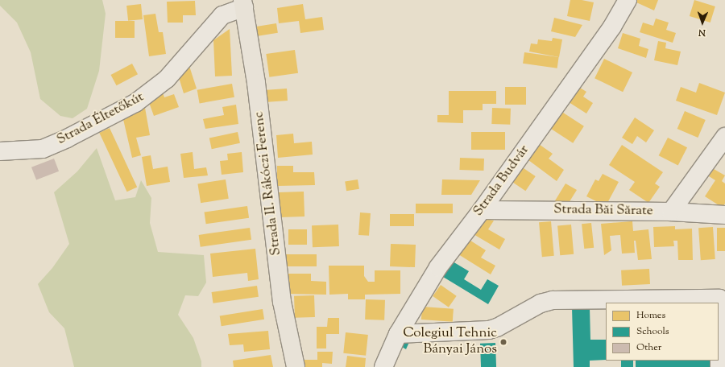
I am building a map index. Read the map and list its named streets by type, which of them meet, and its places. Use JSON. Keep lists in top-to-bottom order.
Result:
{
  "streets": {
    "main road": ["Strada II. Rákóczi Ferenc"],
    "street": ["Strada Éltetőkút", "Strada Budvár", "Strada Băi Sărate"]
  },
  "crossings": [
    ["Strada Éltetőkút", "Strada II. Rákóczi Ferenc"],
    ["Strada Budvár", "Strada Băi Sărate"]
  ],
  "places": ["Colegiul Tehnic Bányai János"],
  "legend": ["Homes", "Schools", "Other"],
  "north": "bottom"
}
